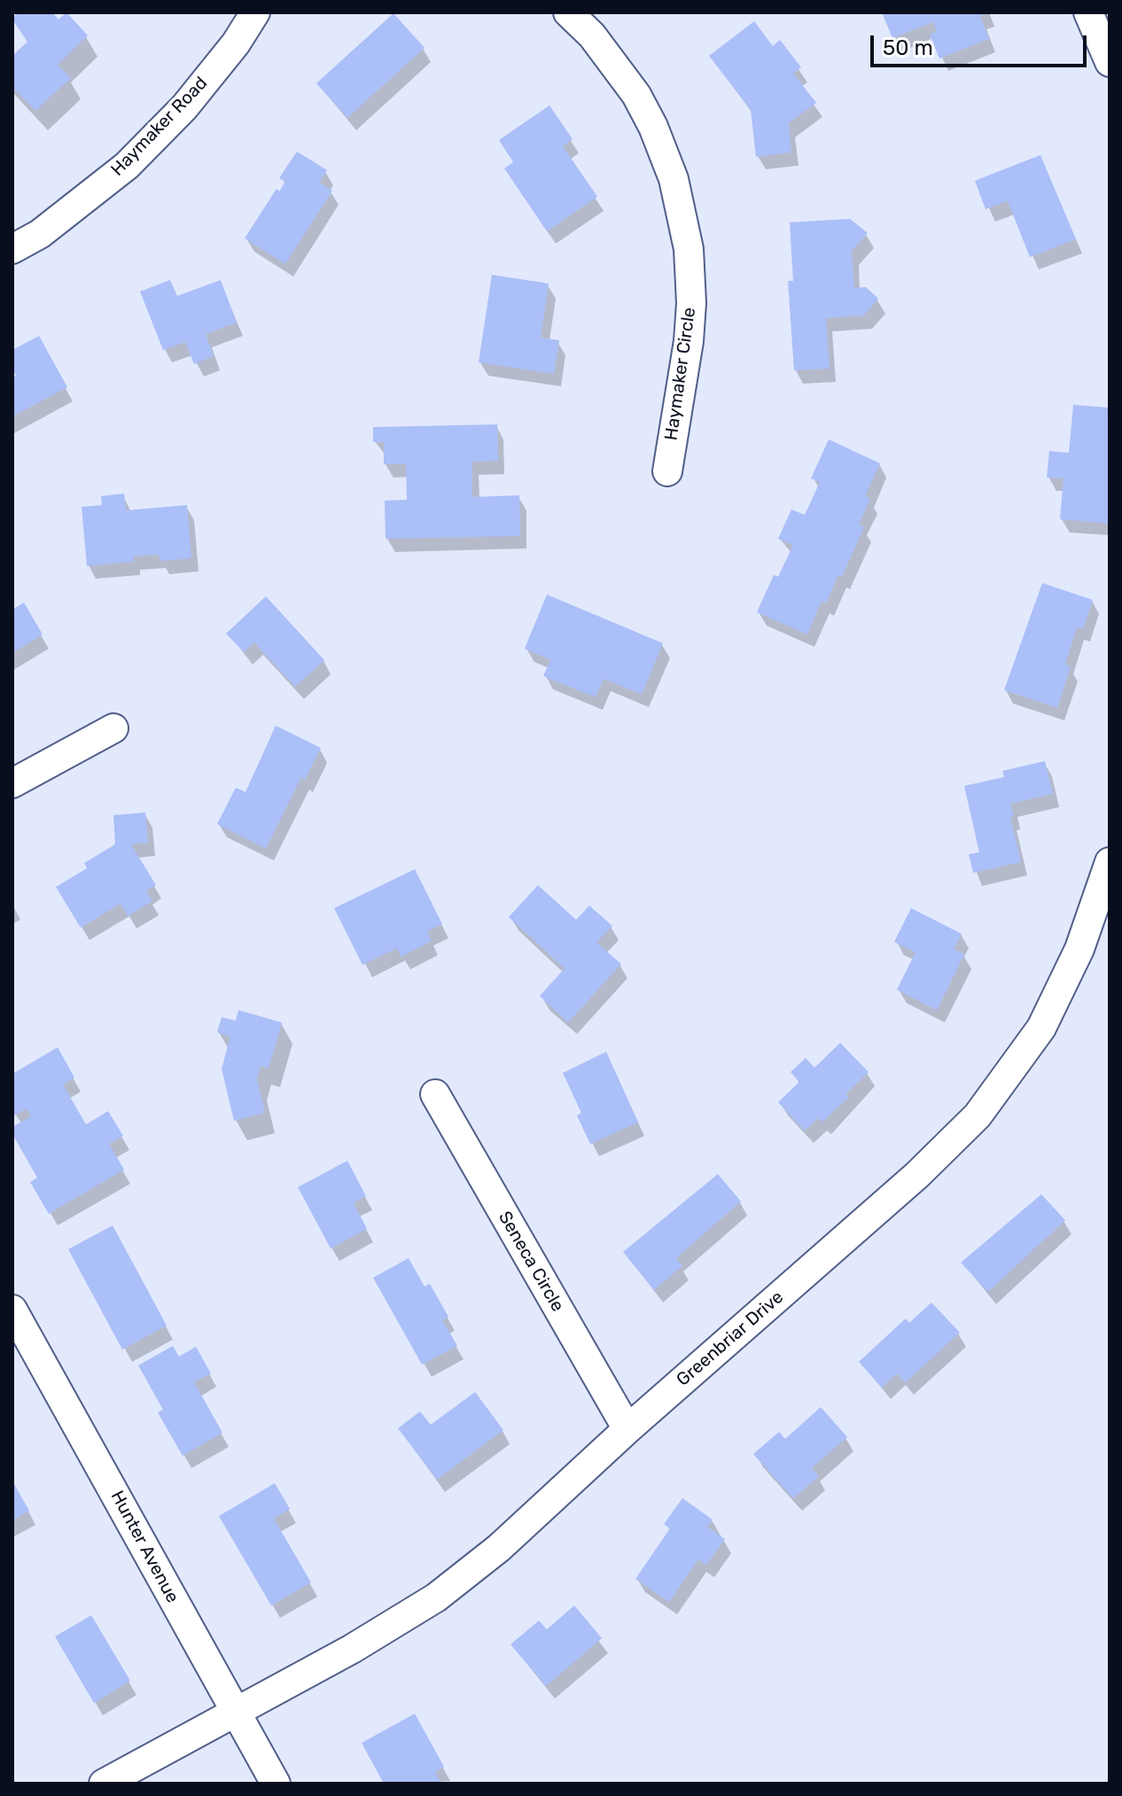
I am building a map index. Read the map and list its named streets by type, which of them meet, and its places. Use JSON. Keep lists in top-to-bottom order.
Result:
{
  "streets": {
    "street": [
      "Haymaker Road",
      "Haymaker Circle",
      "Seneca Circle",
      "Greenbriar Drive",
      "Hunter Avenue"
    ]
  },
  "crossings": [
    ["Seneca Circle", "Greenbriar Drive"],
    ["Greenbriar Drive", "Hunter Avenue"]
  ],
  "scale_bar": "50 m"
}
